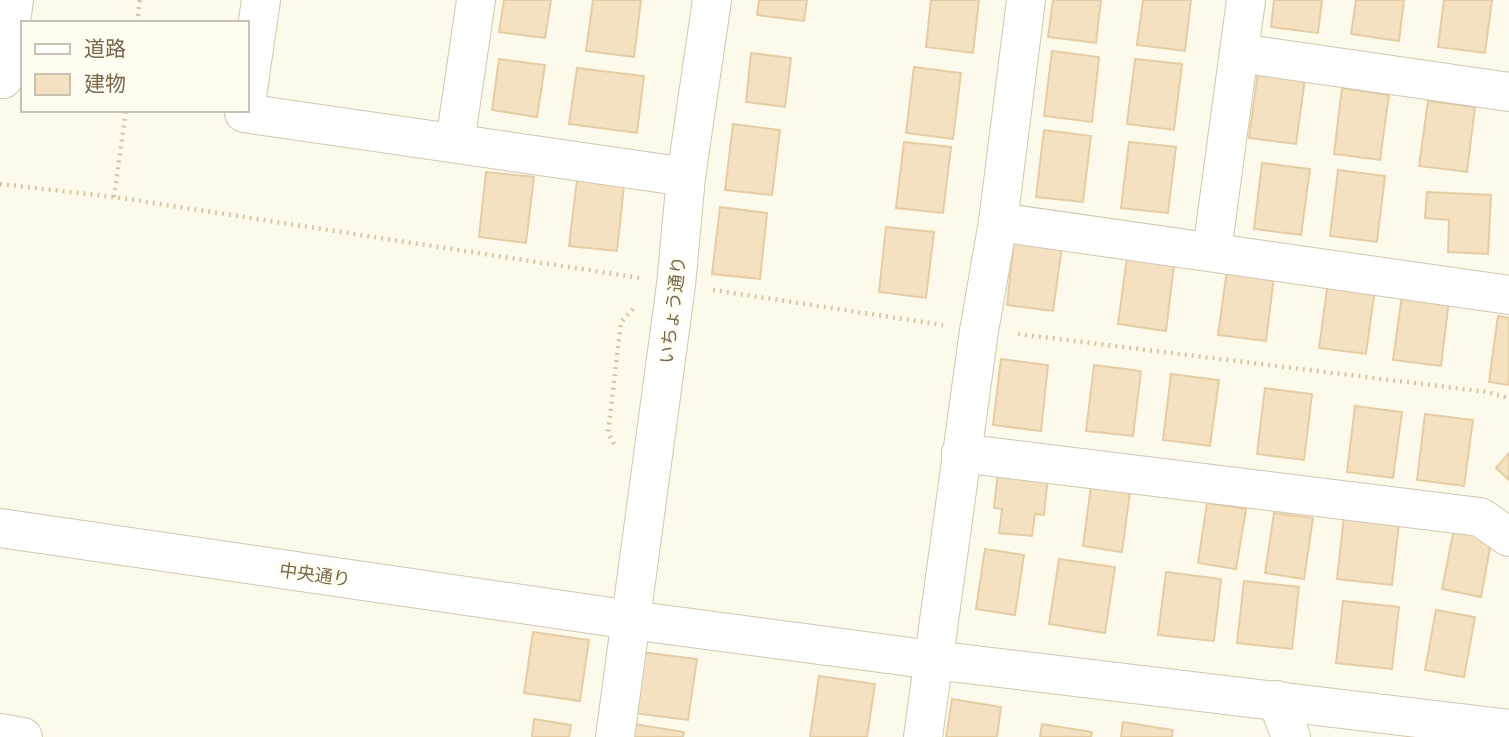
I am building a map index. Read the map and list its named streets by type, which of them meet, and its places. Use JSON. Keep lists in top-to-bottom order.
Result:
{
  "streets": {
    "street": ["いちょう通り", "中央通り"]
  },
  "crossings": [
    ["いちょう通り", "中央通り"]
  ],
  "legend": ["道路", "建物"]
}
